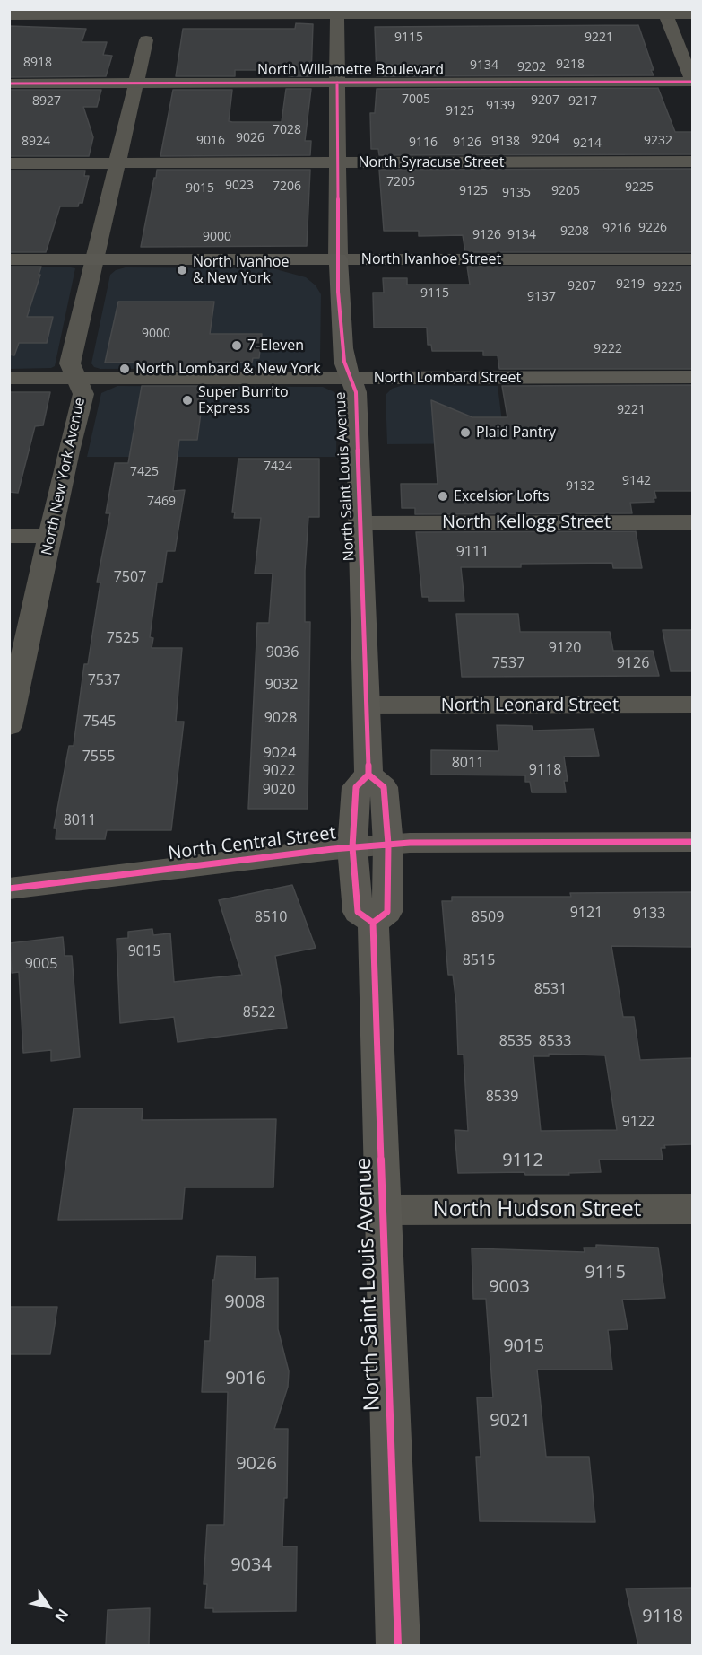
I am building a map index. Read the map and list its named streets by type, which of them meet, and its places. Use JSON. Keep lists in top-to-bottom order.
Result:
{
  "streets": {
    "main road": ["North Ivanhoe Street", "North Lombard Street", "North Saint Louis Avenue"],
    "street": [
      "North Willamette Boulevard",
      "North Syracuse Street",
      "North New York Avenue",
      "North Kellogg Street",
      "North Leonard Street",
      "North Central Street",
      "North Hudson Street"
    ]
  },
  "crossings": [
    ["North Willamette Boulevard", "North New York Avenue"],
    ["North Willamette Boulevard", "North Saint Louis Avenue"],
    ["North Syracuse Street", "North New York Avenue"],
    ["North Syracuse Street", "North Saint Louis Avenue"],
    ["North Ivanhoe Street", "North New York Avenue"],
    ["North Ivanhoe Street", "North Saint Louis Avenue"],
    ["North Lombard Street", "North New York Avenue"],
    ["North Lombard Street", "North Saint Louis Avenue"],
    ["North Saint Louis Avenue", "North Kellogg Street"],
    ["North Saint Louis Avenue", "North Leonard Street"],
    ["North Saint Louis Avenue", "North Hudson Street"]
  ],
  "places": [
    "North Ivanhoe & New York",
    "7-Eleven",
    "North Lombard & New York",
    "Super Burrito Express",
    "Plaid Pantry",
    "Excelsior Lofts"
  ],
  "house_numbers": [
    "9115",
    "9221",
    "8918",
    "9218",
    "9134",
    "9202",
    "7005",
    "9207",
    "8927",
    "9217",
    "9139",
    "9125",
    "7028",
    "9026",
    "9204",
    "9016",
    "9232",
    "8924",
    "9138",
    "9116",
    "9126",
    "9214",
    "7205",
    "9023",
    "7206",
    "9225",
    "9015",
    "9125",
    "9205",
    "9135",
    "9226",
    "9216",
    "9208",
    "9126",
    "9134",
    "9000",
    "9219",
    "9207",
    "9225",
    "9115",
    "9137",
    "9000",
    "9222",
    "9221",
    "7424",
    "7425",
    "9142",
    "9132",
    "7469",
    "9111",
    "7507",
    "7525",
    "9120",
    "9036",
    "7537",
    "9126",
    "7537",
    "9032",
    "9028",
    "7545",
    "9024",
    "7555",
    "8011",
    "9118",
    "9022",
    "9020",
    "8011",
    "9121",
    "9133",
    "8510",
    "8509",
    "9015",
    "8515",
    "9005",
    "8531",
    "8522",
    "8535",
    "8533",
    "8539",
    "9122",
    "9112",
    "9115",
    "9003",
    "9008",
    "9015",
    "9016",
    "9021",
    "9026",
    "9034",
    "9118"
  ],
  "north": "bottom right"
}
